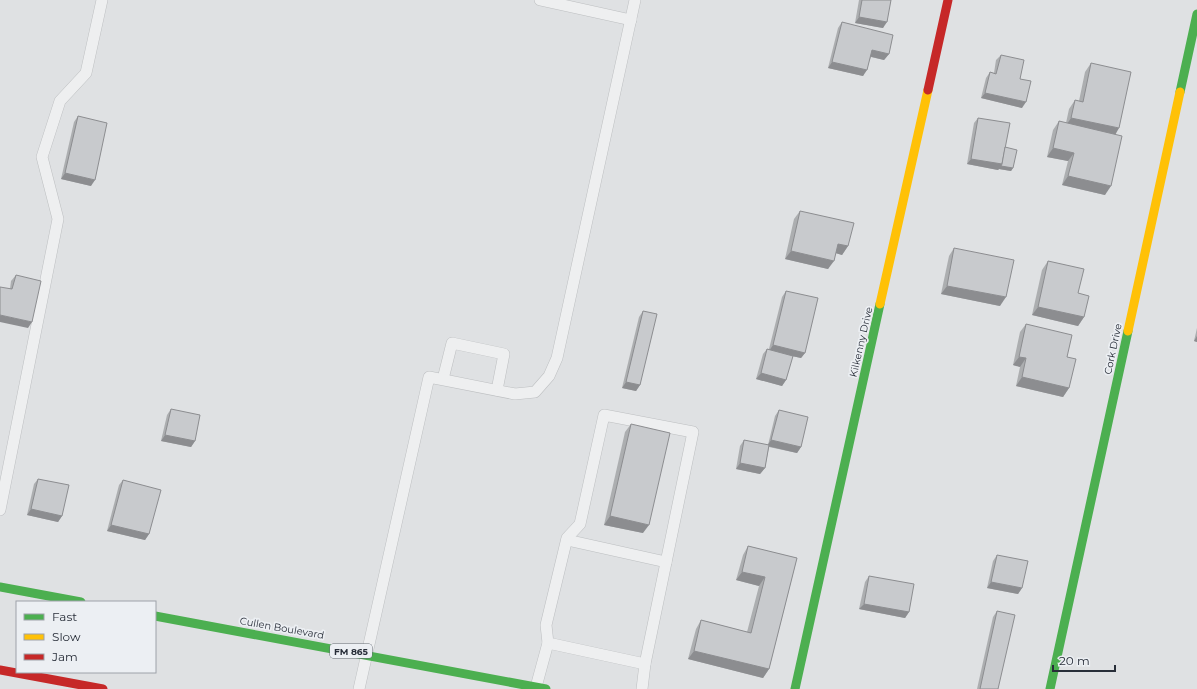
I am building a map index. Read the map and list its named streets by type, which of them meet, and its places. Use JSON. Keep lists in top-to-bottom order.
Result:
{
  "streets": {
    "street": [
      "Kilkenny Drive",
      "Cork Drive",
      "Cullen Boulevard",
      "FM 865"
    ]
  },
  "legend": ["Fast", "Slow", "Jam"],
  "scale_bar": "20 m"
}
